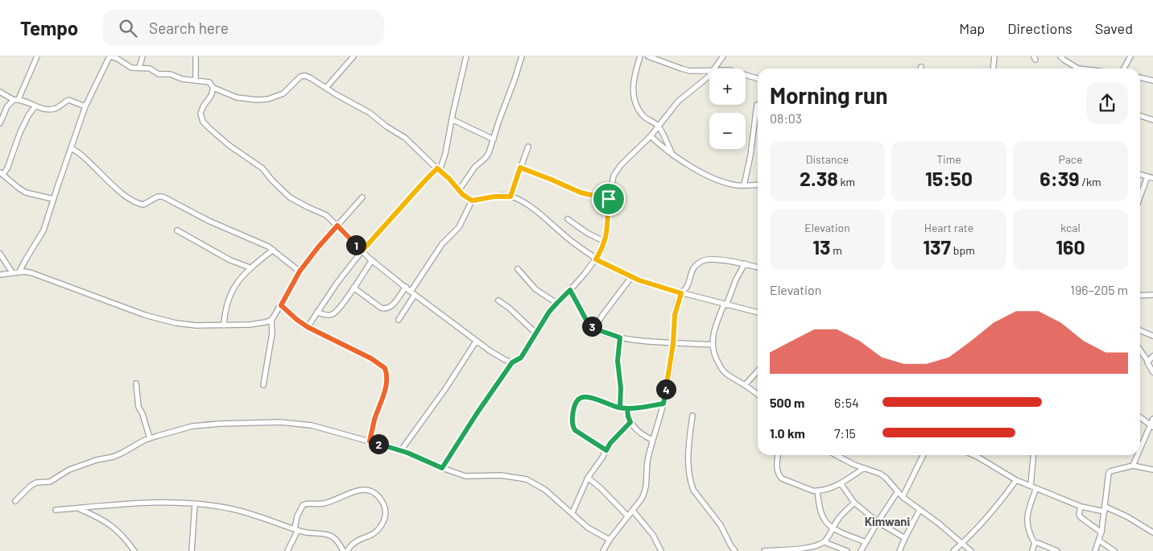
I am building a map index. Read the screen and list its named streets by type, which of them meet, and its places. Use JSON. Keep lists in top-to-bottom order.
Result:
{
  "districts": ["Kimwani"],
  "page": {
    "header": "Tempo",
    "search": "Search here",
    "nav": ["Map", "Directions", "Saved"],
    "map_buttons": ["+", "−"],
    "heading": ["Morning run", "08:03"],
    "stats": [
      ["Distance", "2.38 km"],
      ["Time", "15:50"],
      ["Pace", "6:39 /km"],
      ["Elevation", "13 m"],
      ["Heart rate", "137 bpm"],
      ["kcal", "160"]
    ],
    "pins": [
      "1",
      "3",
      "4",
      "2"
    ],
    "chart": ["Elevation", "196–205 m"],
    "list": [
      {
        "name": "500 m",
        "note": "6:54"
      },
      {
        "name": "1.0 km",
        "note": "7:15"
      }
    ]
  }
}
